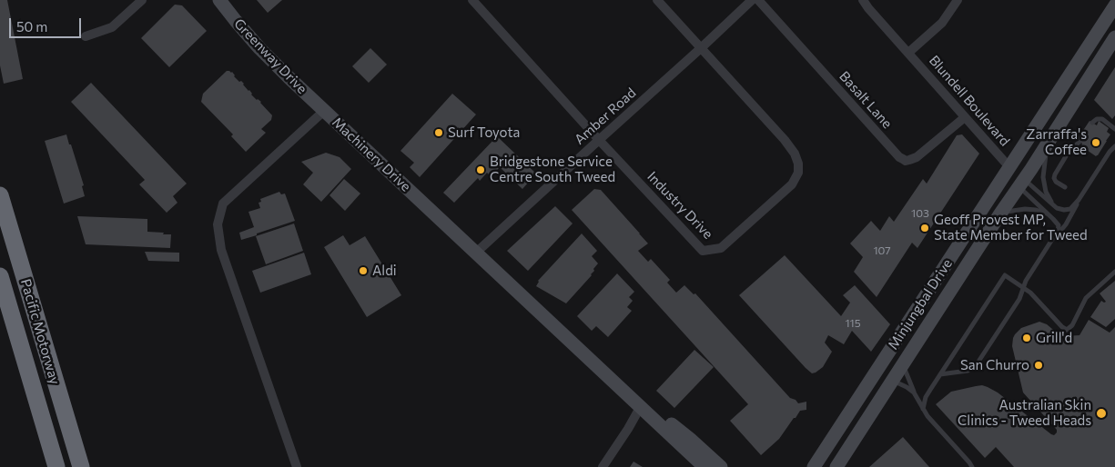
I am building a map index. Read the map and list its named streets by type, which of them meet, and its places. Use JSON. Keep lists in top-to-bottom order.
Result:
{
  "streets": {
    "highway": ["Pacific Motorway"],
    "main road": ["Greenway Drive", "Machinery Drive", "Minjungbal Drive"],
    "street": [
      "Basalt Lane",
      "Blundell Boulevard",
      "Amber Road",
      "Industry Drive"
    ]
  },
  "crossings": [
    ["Greenway Drive", "Machinery Drive"],
    ["Basalt Lane", "Blundell Boulevard"],
    ["Blundell Boulevard", "Minjungbal Drive"],
    ["Amber Road", "Machinery Drive"],
    ["Amber Road", "Industry Drive"]
  ],
  "places": [
    "Surf Toyota",
    "Zarraffa's Coffee",
    "Bridgestone Service Centre South Tweed",
    "Geoff Provest MP, State Member for Tweed",
    "Aldi",
    "Grill'd",
    "San Churro",
    "Australian Skin Clinics - Tweed Heads"
  ],
  "house_numbers": ["103", "107", "115"],
  "scale_bar": "50 m"
}
